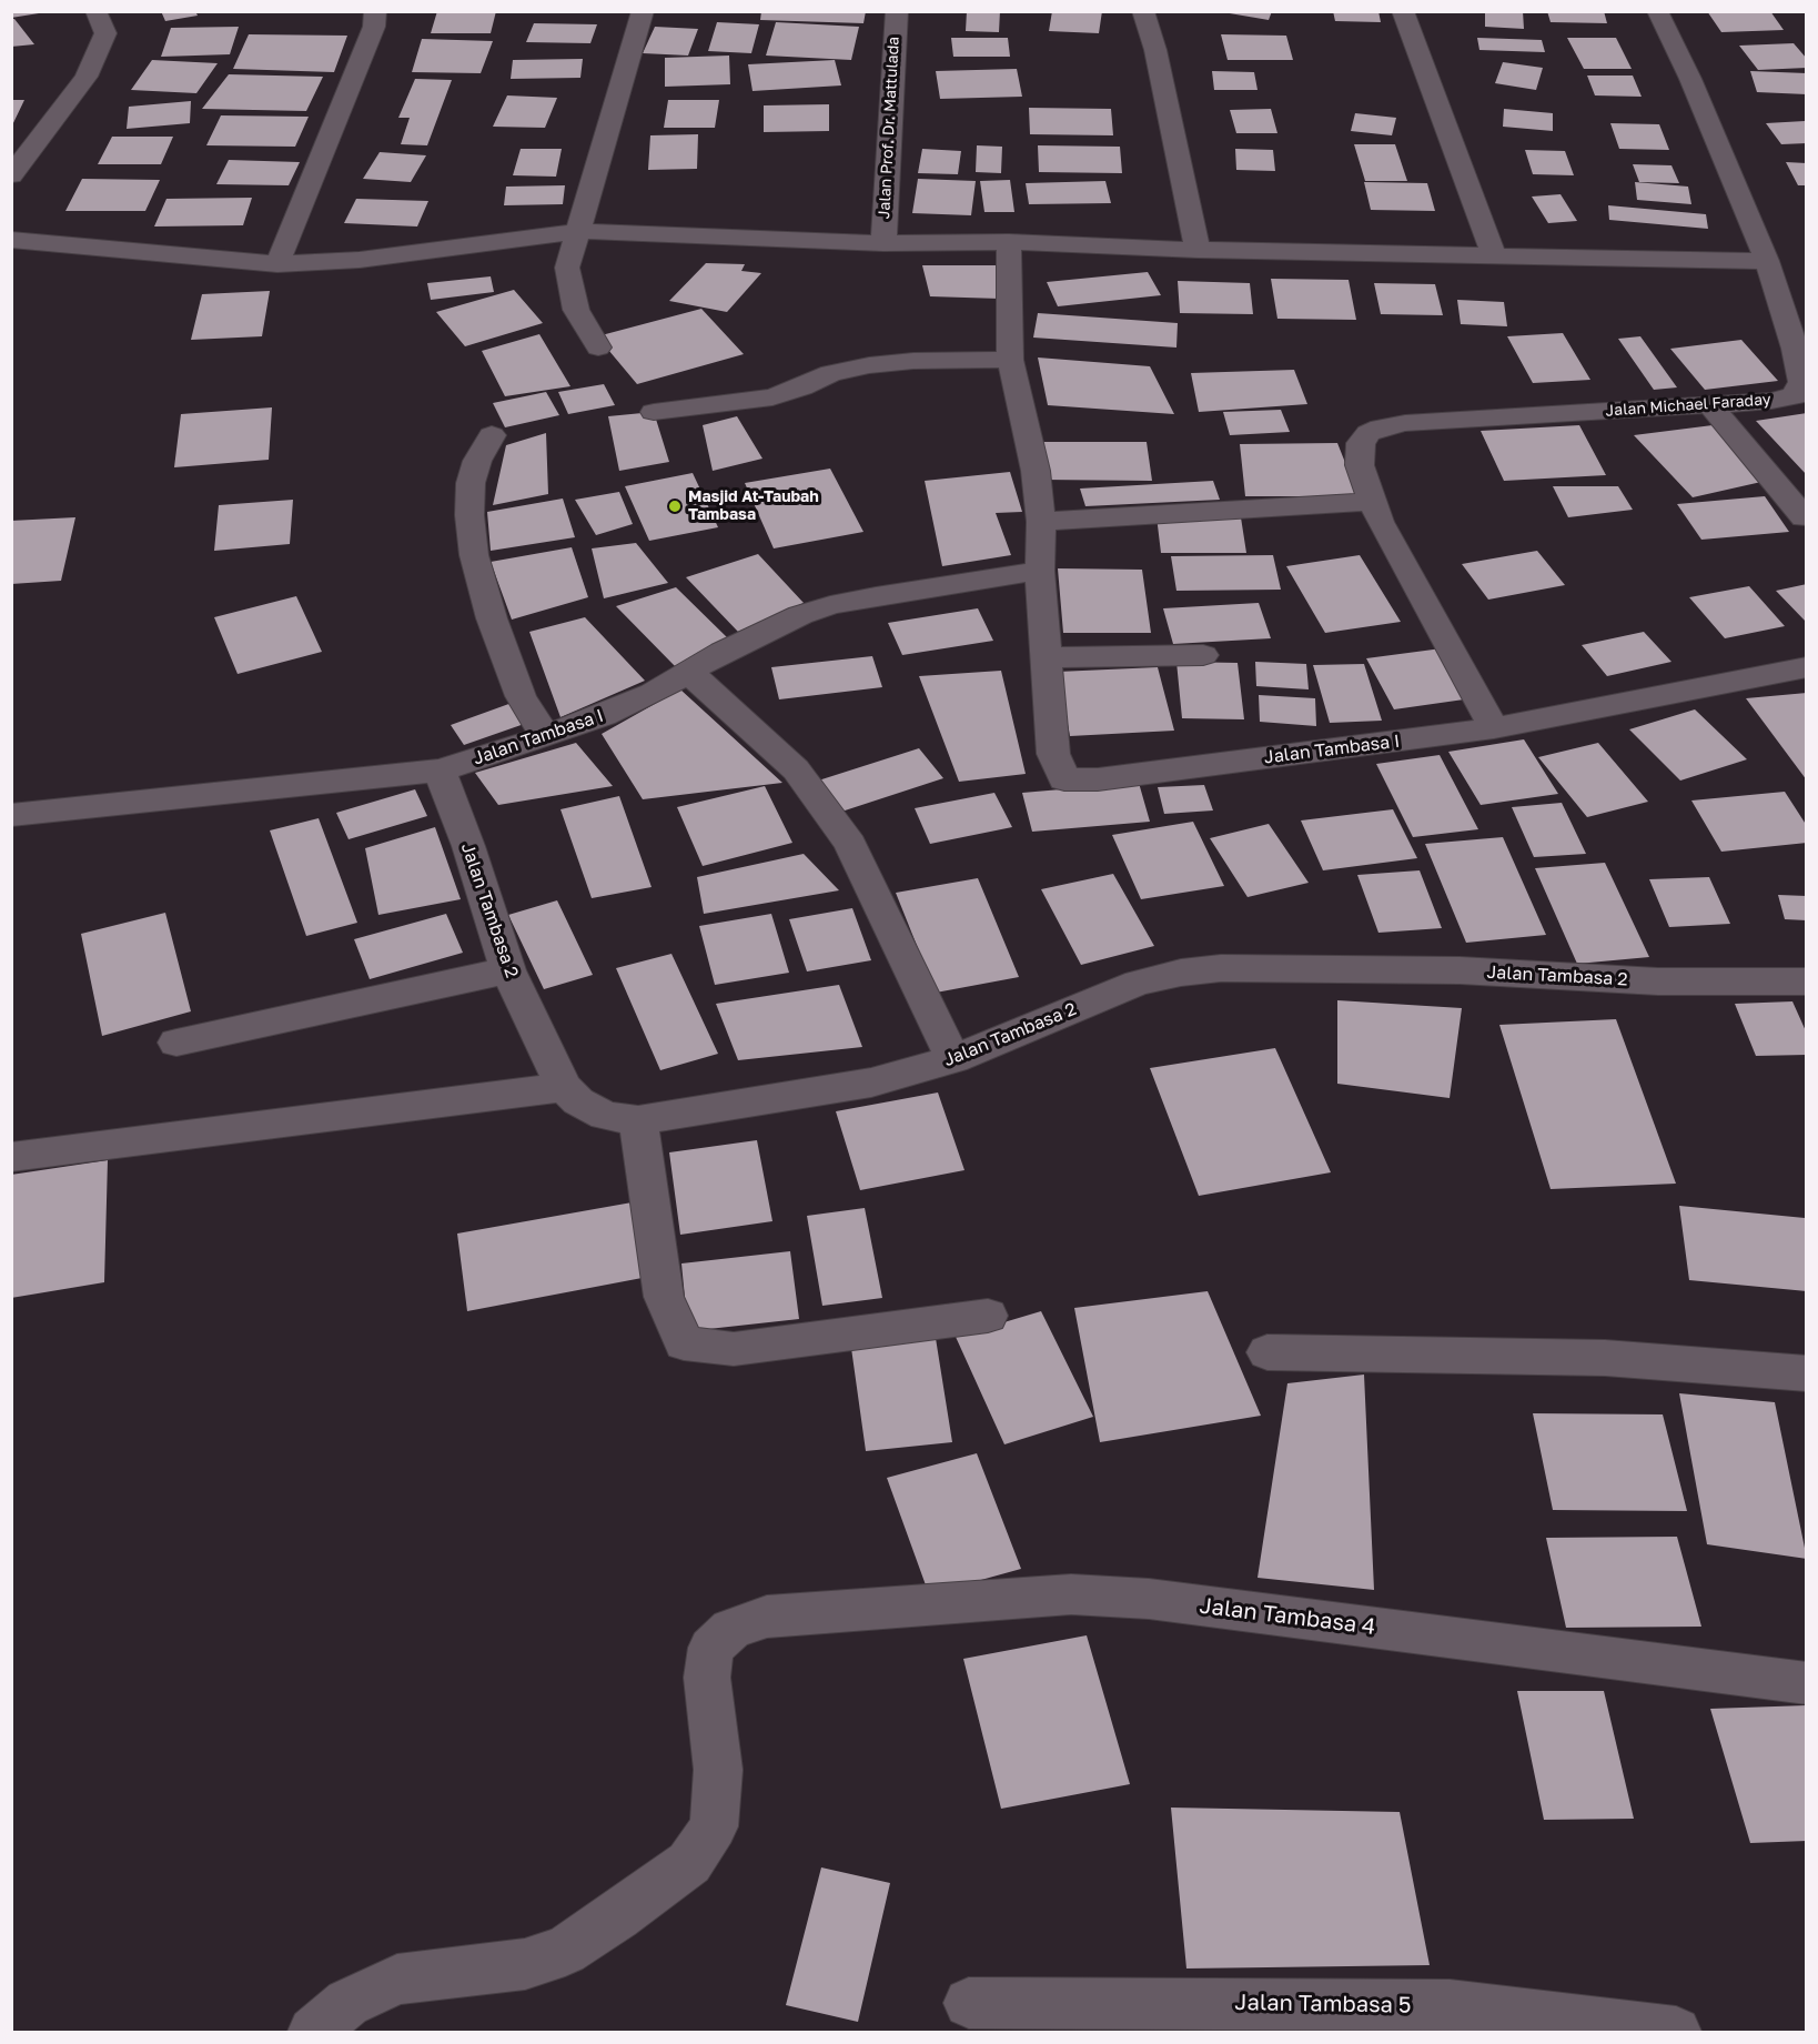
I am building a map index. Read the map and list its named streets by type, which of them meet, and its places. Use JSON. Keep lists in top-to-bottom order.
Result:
{
  "streets": {
    "street": [
      "Jalan Prof. Dr. Mattulada",
      "Jalan Michael Faraday",
      "Jalan Tambasa I",
      "Jalan Tambasa 2",
      "Jalan Tambasa 4",
      "Jalan Tambasa 5"
    ]
  },
  "crossings": [
    ["Jalan Tambasa I", "Jalan Tambasa 2"]
  ],
  "places": ["Masjid At-Taubah Tambasa"]
}
